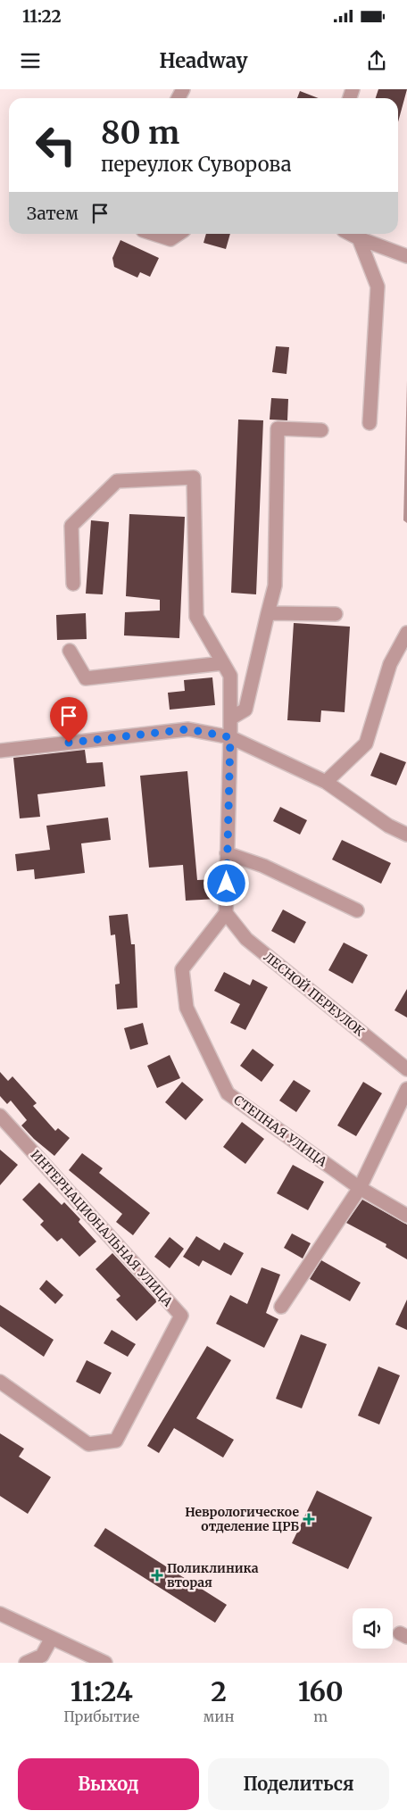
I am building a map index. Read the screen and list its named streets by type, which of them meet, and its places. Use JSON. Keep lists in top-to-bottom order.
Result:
{
  "streets": {
    "street": ["ЛЕСНОЙ ПЕРЕУЛОК", "СТЕПНАЯ УЛИЦА", "ИНТЕРНАЦИОНАЛЬНАЯ УЛИЦА"]
  },
  "crossings": [
    ["ЛЕСНОЙ ПЕРЕУЛОК", "СТЕПНАЯ УЛИЦА"]
  ],
  "places": {
    "health": ["Неврологическое отделение ЦРБ", "Поликлиника вторая"]
  },
  "page": {
    "status": "11:22",
    "header": "Headway",
    "turn": ["80 m", "переулок Суворова"],
    "then": "Затем",
    "eta": [
      "11:24",
      "Прибытие",
      "2",
      "мин",
      "160",
      "m"
    ],
    "buttons": ["Выход", "Поделиться"]
  }
}
